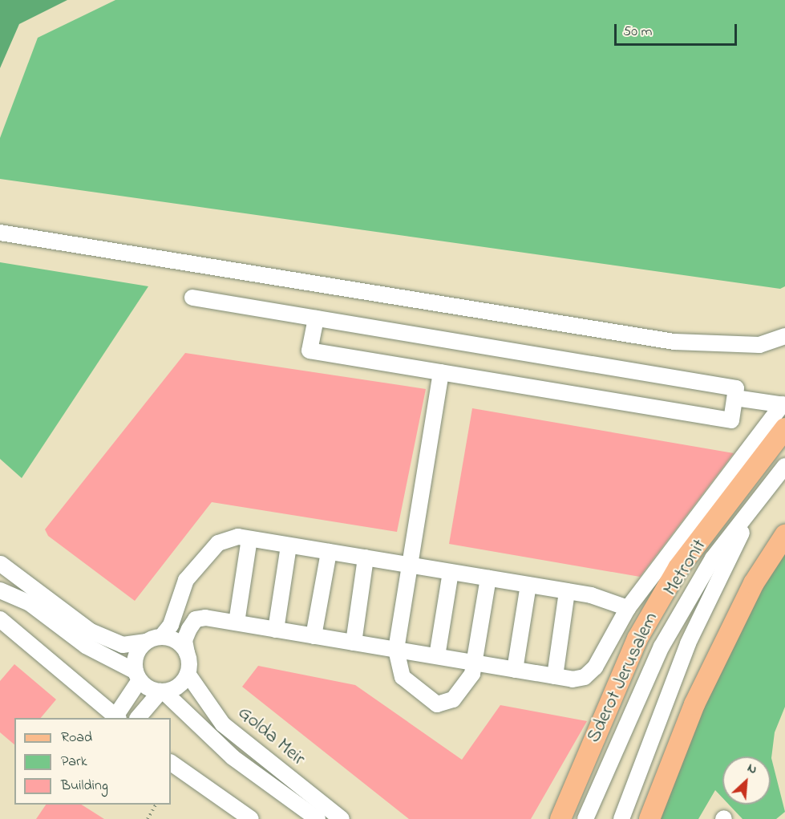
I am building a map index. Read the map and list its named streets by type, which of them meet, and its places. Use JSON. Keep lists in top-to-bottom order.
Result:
{
  "streets": {
    "main road": ["Sderot Jerusalem"],
    "street": ["Metronit", "Golda Meir"]
  },
  "legend": ["Road", "Park", "Building"],
  "scale_bar": "50 m",
  "north": "top right"
}
